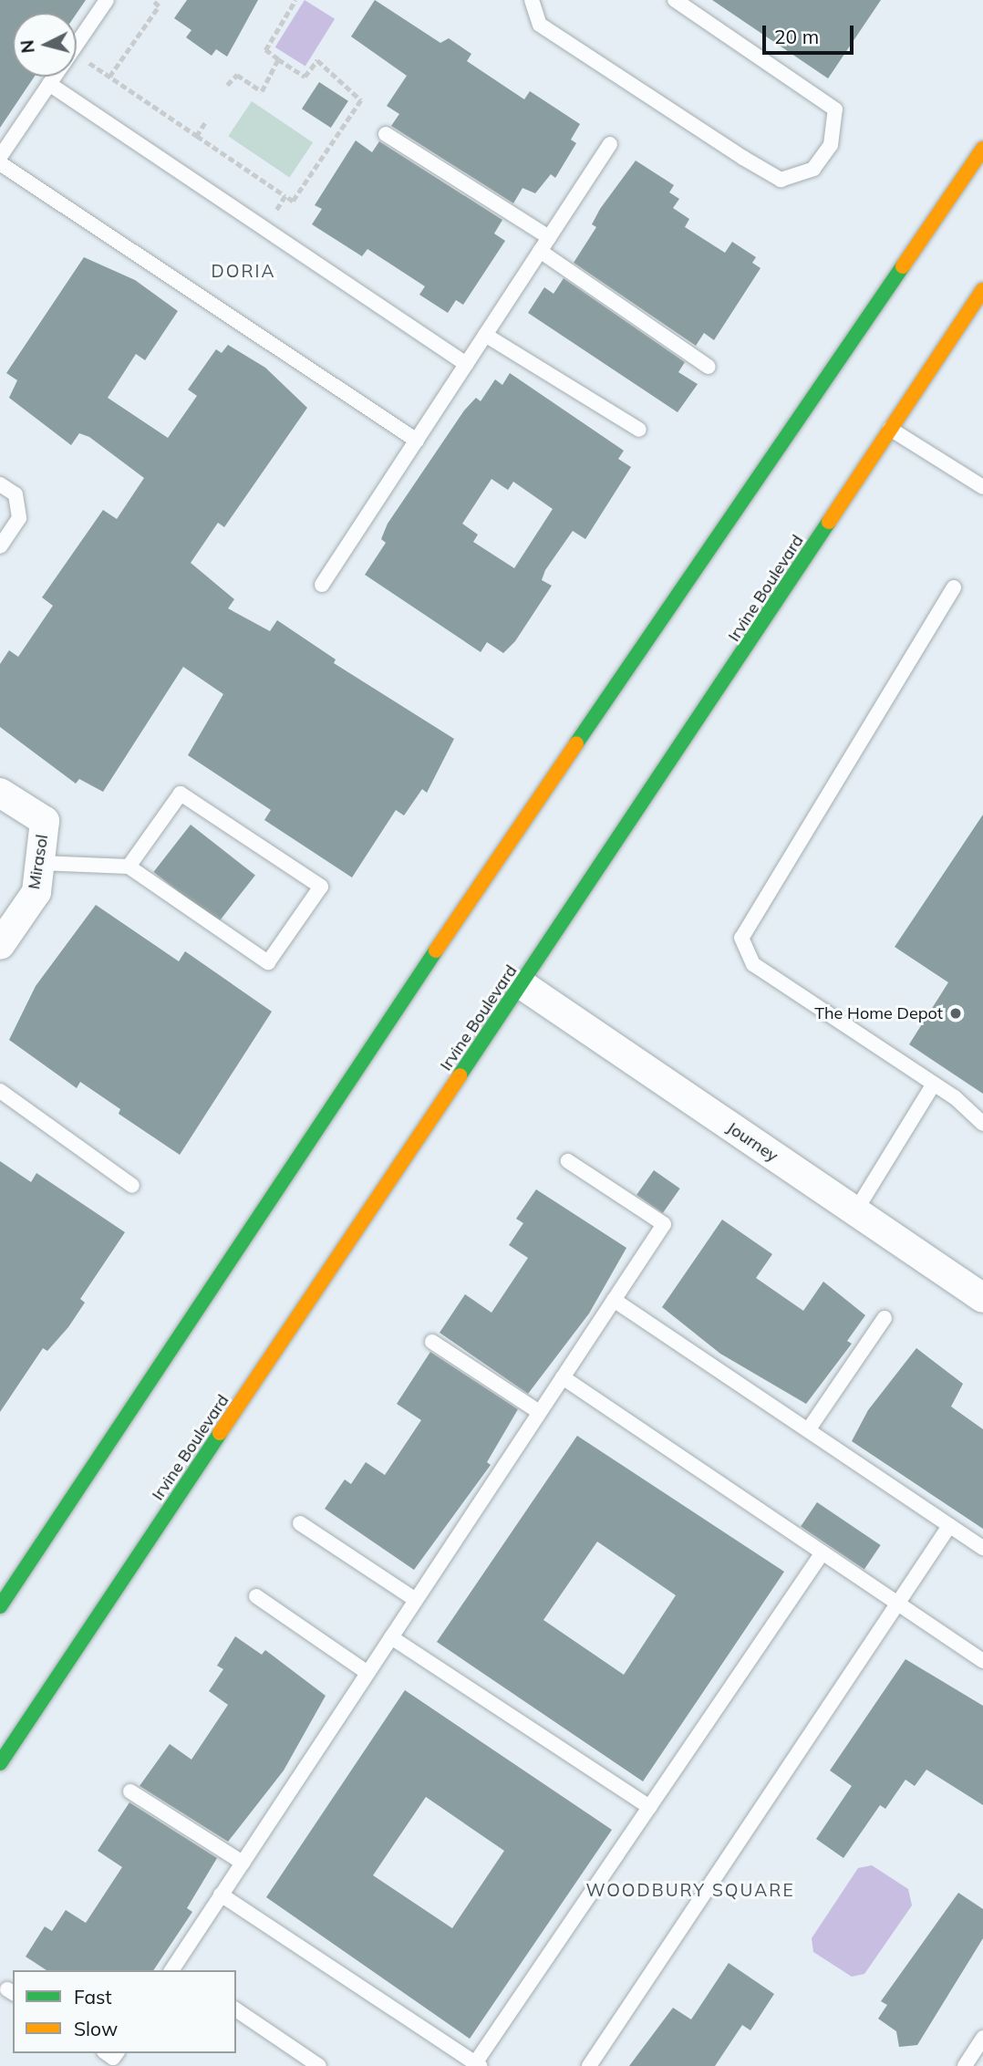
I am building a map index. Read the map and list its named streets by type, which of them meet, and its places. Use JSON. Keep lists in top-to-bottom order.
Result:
{
  "streets": {
    "main road": ["Irvine Boulevard"],
    "street": ["Mirasol", "Journey"]
  },
  "crossings": [
    ["Irvine Boulevard", "Journey"]
  ],
  "districts": ["DORIA", "WOODBURY SQUARE"],
  "places": ["The Home Depot"],
  "legend": ["Fast", "Slow"],
  "scale_bar": "20 m",
  "north": "left"
}
